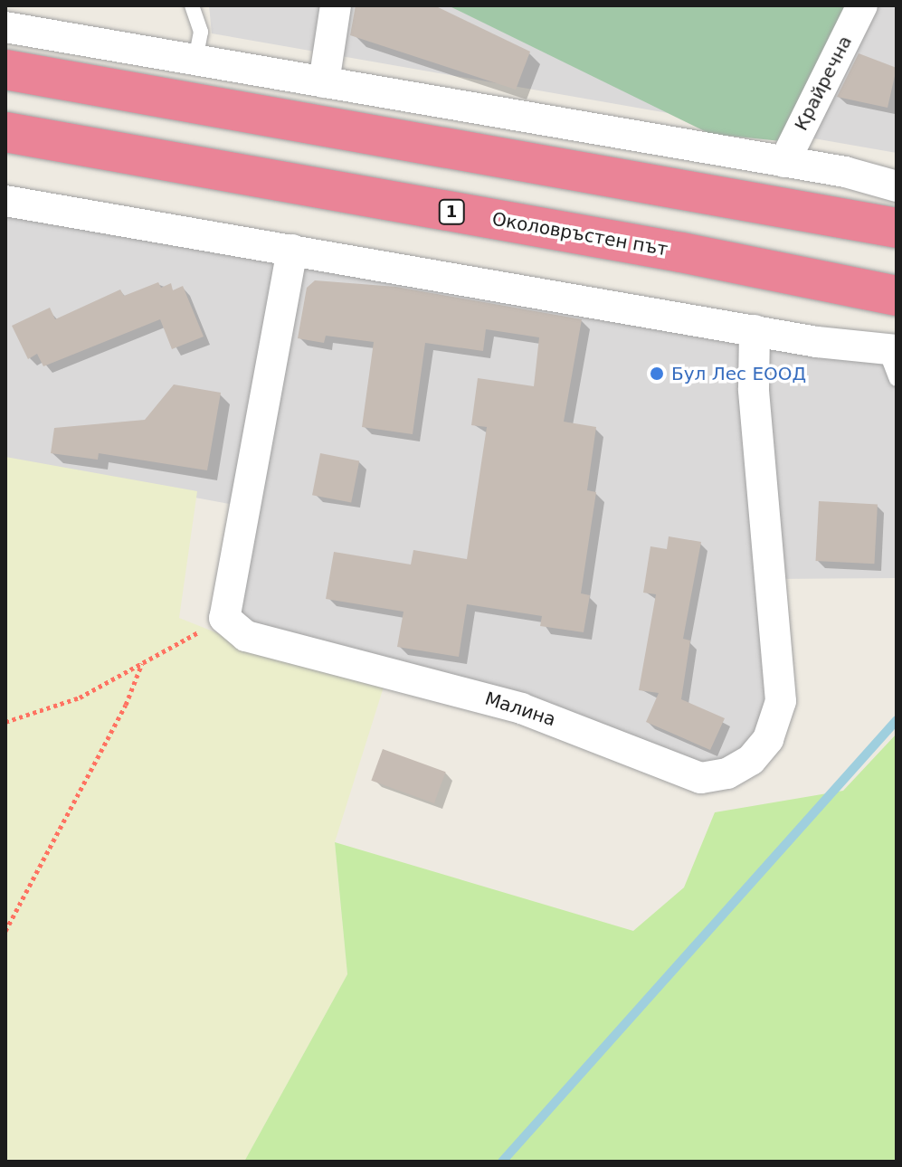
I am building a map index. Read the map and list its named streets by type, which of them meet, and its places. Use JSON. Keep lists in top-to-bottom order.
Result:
{
  "streets": {
    "highway": ["1", "Околовръстен път"],
    "street": ["Крайречна", "Малина"]
  },
  "places": ["Бул Лес ЕООД"]
}
